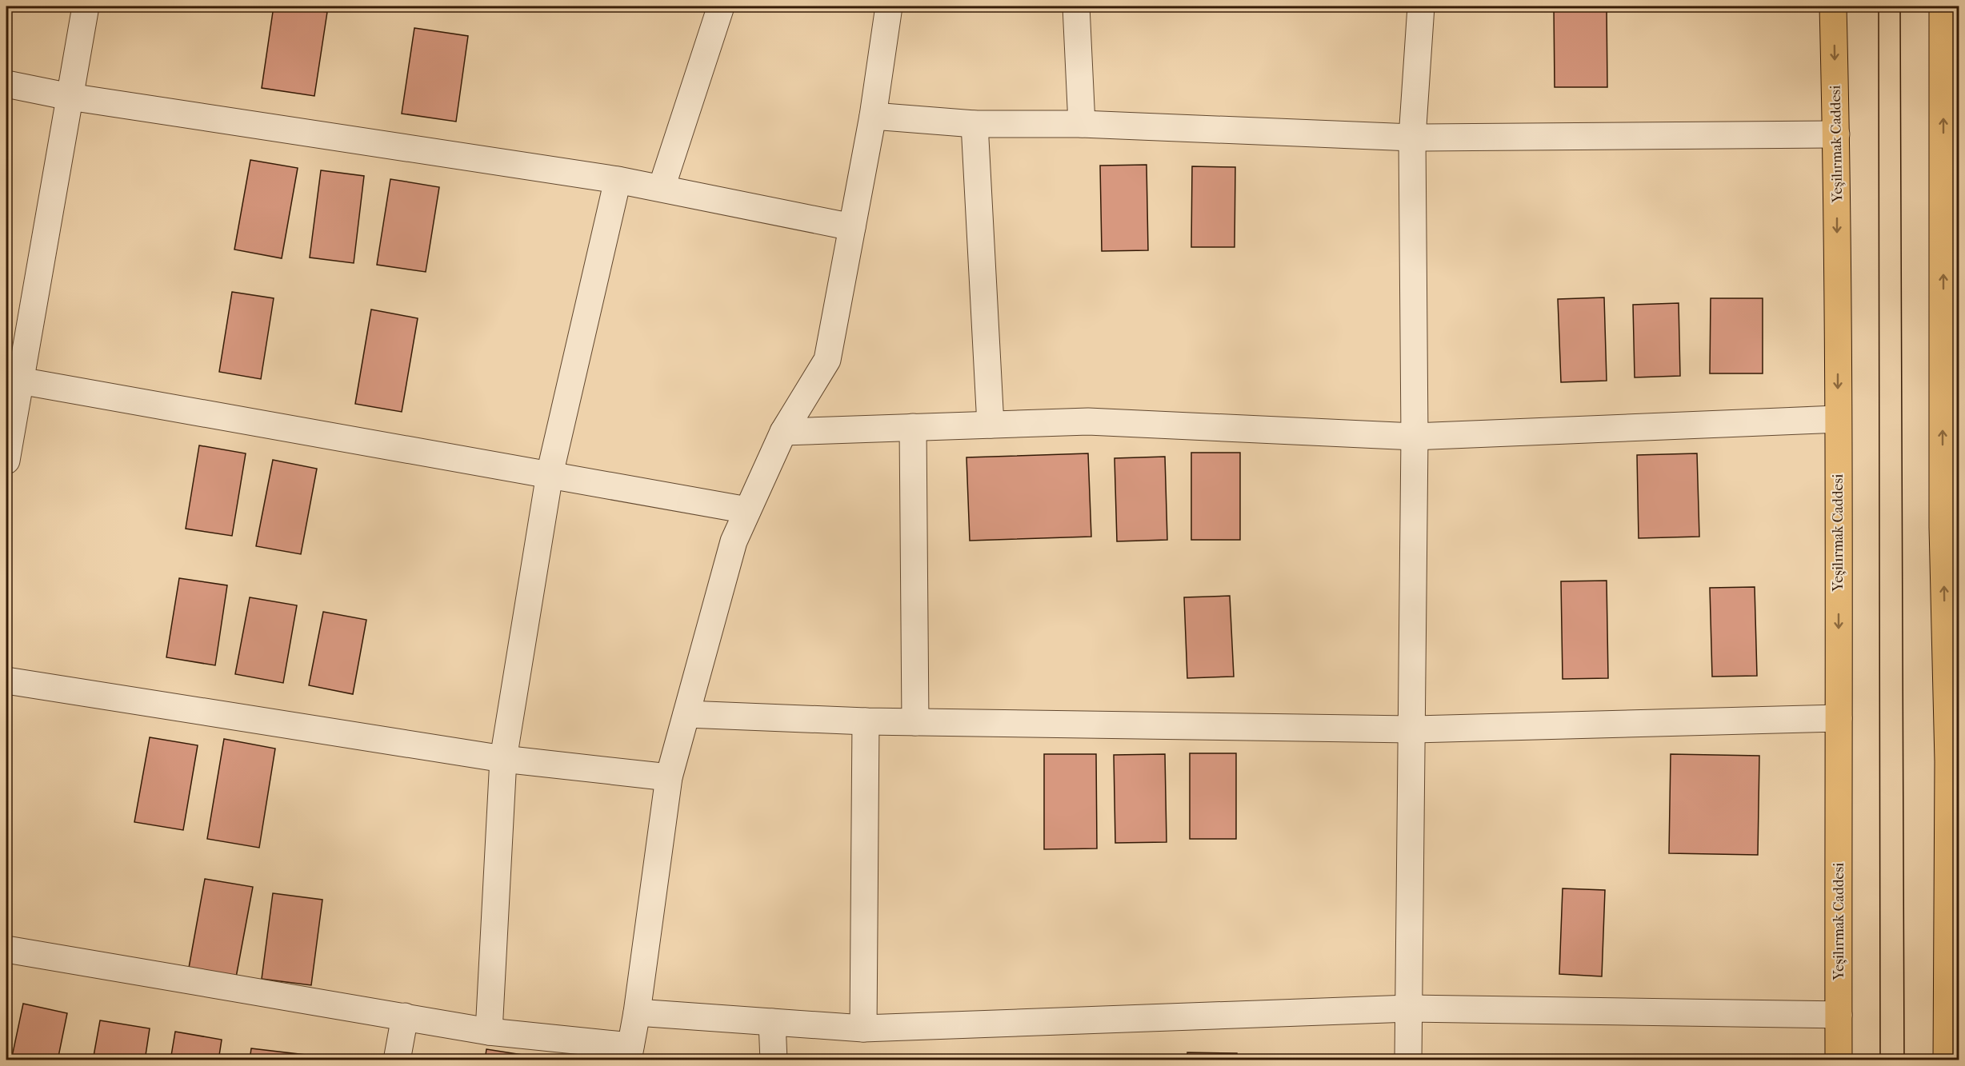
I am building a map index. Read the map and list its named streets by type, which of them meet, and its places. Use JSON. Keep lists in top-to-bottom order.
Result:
{
  "streets": {
    "main road": ["Yeşilırmak Caddesi"]
  }
}
